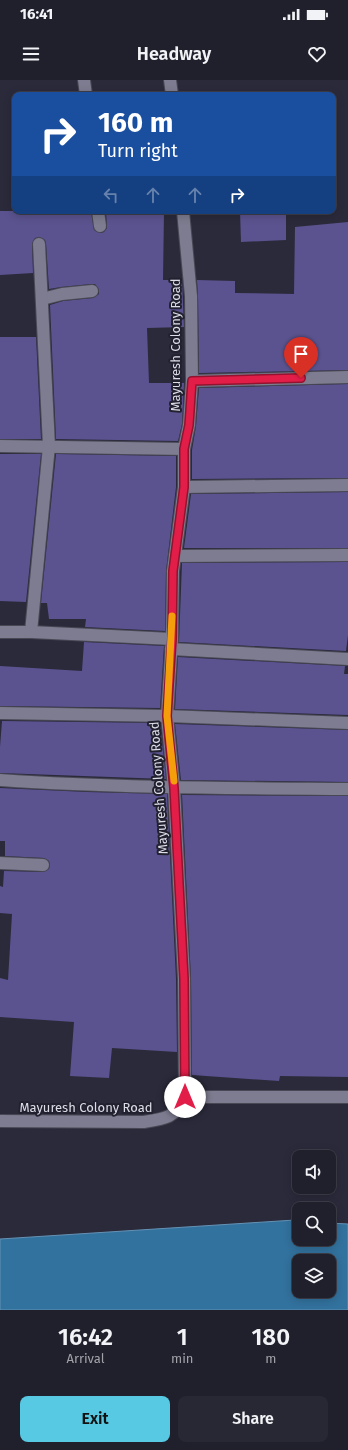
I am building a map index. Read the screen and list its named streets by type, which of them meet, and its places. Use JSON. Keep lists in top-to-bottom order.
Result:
{
  "streets": {
    "street": ["Mayuresh Colony Road"]
  },
  "page": {
    "status": "16:41",
    "header": "Headway",
    "turn": ["160 m", "Turn right"],
    "eta": [
      "16:42",
      "Arrival",
      "1",
      "min",
      "180",
      "m"
    ],
    "buttons": ["Exit", "Share"]
  }
}
